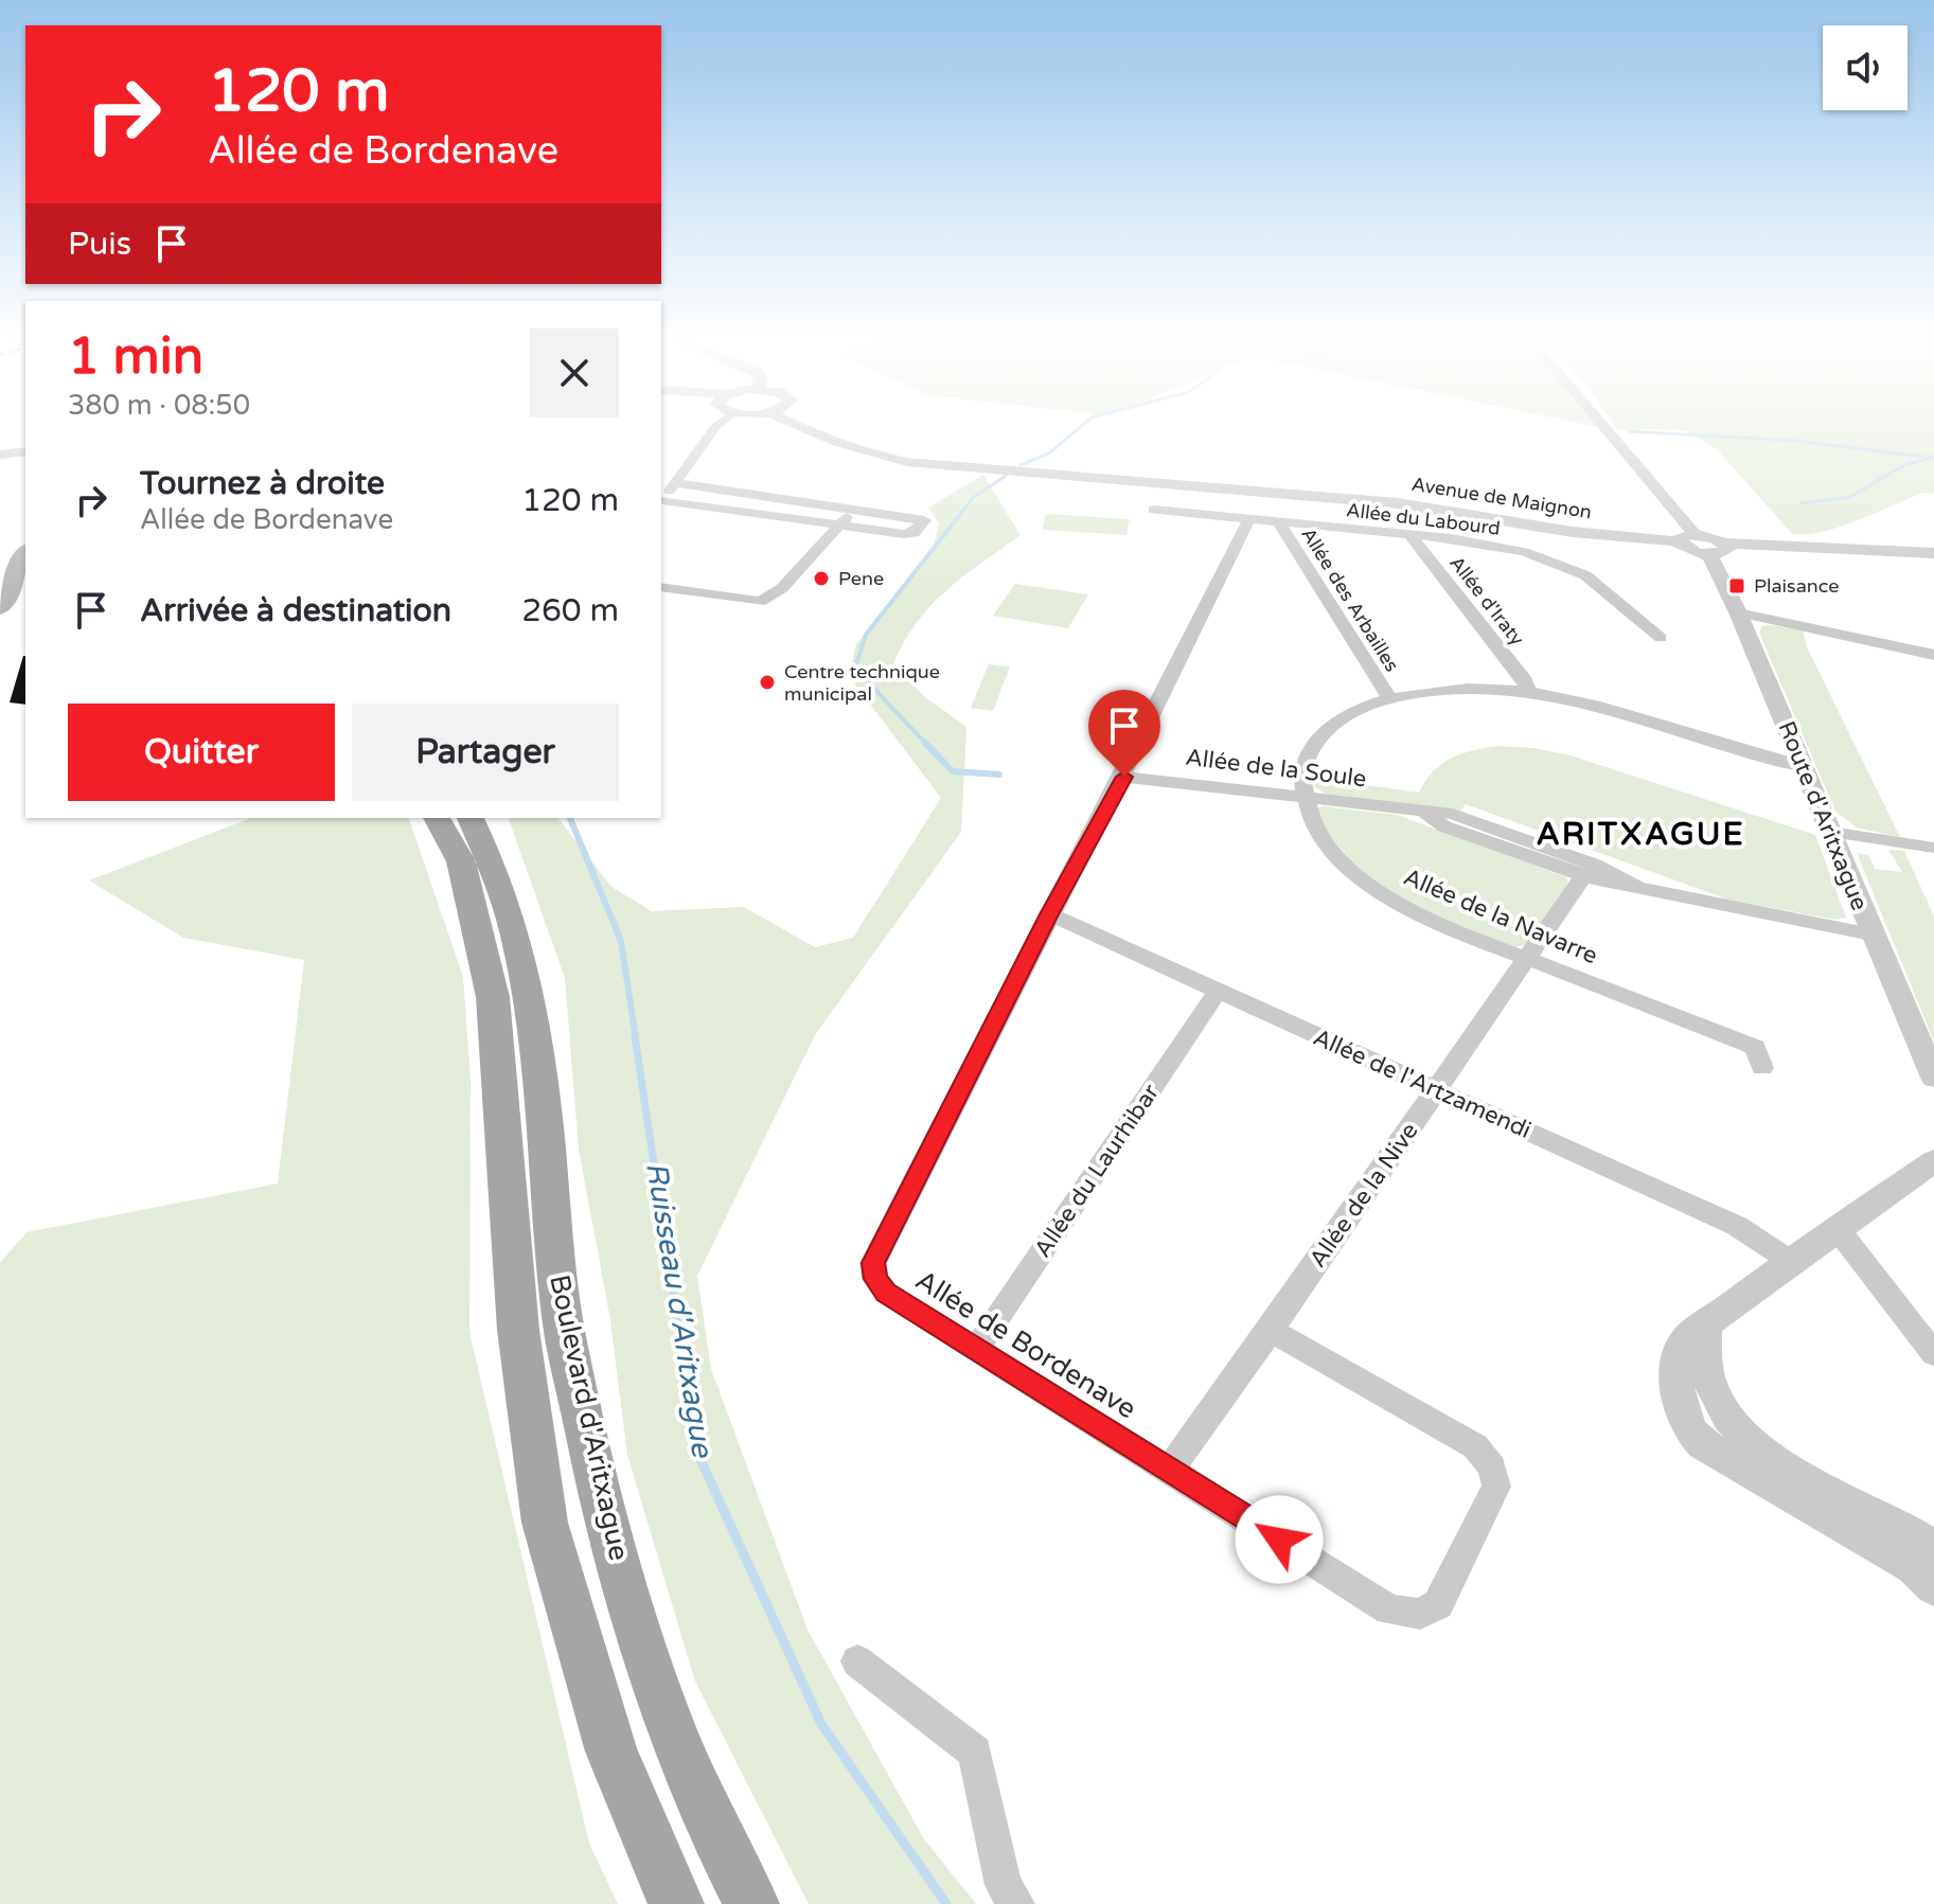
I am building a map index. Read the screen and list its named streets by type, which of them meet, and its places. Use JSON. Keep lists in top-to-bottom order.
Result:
{
  "streets": {
    "main road": ["Boulevard d'Aritxague"],
    "street": [
      "Avenue de Maignon",
      "Allée du Labourd",
      "Allée des Arbailles",
      "Allée d'Iraty",
      "Allée de la Soule",
      "Route d'Aritxague",
      "Allée de la Navarre",
      "Allée de l'Artzamendi",
      "Allée du Laurhibar",
      "Allée de la Nive",
      "Allée de Bordenave"
    ]
  },
  "crossings": [
    ["Allée du Labourd", "Allée des Arbailles"],
    ["Allée du Labourd", "Allée d'Iraty"],
    ["Allée du Labourd", "Allée de Bordenave"],
    ["Allée de la Soule", "Route d'Aritxague"],
    ["Allée de la Soule", "Allée de la Navarre"],
    ["Allée de la Soule", "Allée de la Nive"],
    ["Allée de la Soule", "Allée de Bordenave"],
    ["Allée de la Navarre", "Allée de la Nive"],
    ["Allée de l'Artzamendi", "Allée du Laurhibar"],
    ["Allée de l'Artzamendi", "Allée de la Nive"],
    ["Allée de l'Artzamendi", "Allée de Bordenave"],
    ["Allée du Laurhibar", "Allée de Bordenave"],
    ["Allée de la Nive", "Allée de Bordenave"]
  ],
  "districts": ["ARITXAGUE"],
  "water": ["Ruisseau d'Aritxague"],
  "places": {
    "other": ["Pene", "Centre technique municipal"],
    "transit": ["Plaisance"]
  },
  "page": {
    "turn": ["120 m", "Allée de Bordenave"],
    "then": "Puis",
    "heading": ["1 min", "380 m · 08:50"],
    "list": [
      {
        "name": "Tournez à droite",
        "note": "Allée de Bordenave",
        "value": "120 m"
      },
      {
        "name": "Arrivée à destination",
        "value": "260 m"
      }
    ],
    "buttons": ["Quitter", "Partager"]
  }
}
